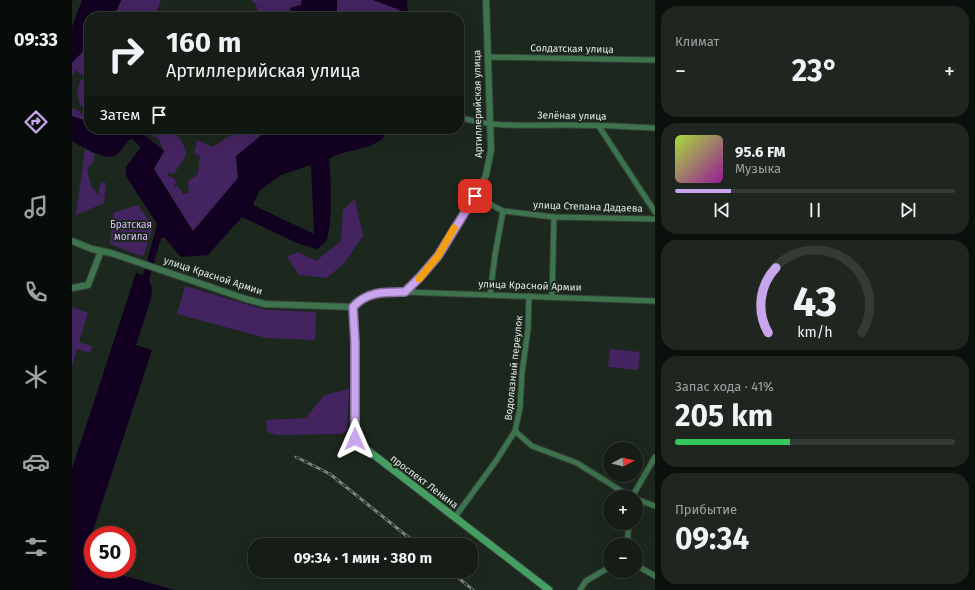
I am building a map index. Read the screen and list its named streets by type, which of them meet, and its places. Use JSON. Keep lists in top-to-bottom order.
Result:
{
  "streets": {
    "main road": ["проспект Ленина"],
    "street": [
      "Солдатская улица",
      "Артиллерийская улица",
      "Зелёная улица",
      "улица Степана Дадаева",
      "улица Красной Армии",
      "Водолазный переулок"
    ]
  },
  "crossings": [
    ["Солдатская улица", "Артиллерийская улица"],
    ["Артиллерийская улица", "Зелёная улица"],
    ["Артиллерийская улица", "улица Степана Дадаева"],
    ["Артиллерийская улица", "улица Красной Армии"],
    ["улица Красной Армии", "Водолазный переулок"],
    ["улица Красной Армии", "проспект Ленина"],
    ["Водолазный переулок", "проспект Ленина"]
  ],
  "parks": ["Братская могила"],
  "north": "right",
  "page": {
    "tabs": "09:33",
    "tile": [
      "Климат",
      ["Запас хода · 41%", "205 km"],
      ["Прибытие", "09:34"]
    ],
    "turn": ["160 m", "Артиллерийская улица"],
    "heat": ["−", "23°", "+"],
    "then": "Затем",
    "song": ["95.6 FM", "Музыка"],
    "map_buttons": ["+", "−"],
    "limit": "50",
    "trip": "09:34 · 1 мин · 380 m",
    "gauge": ["43", "km/h"]
  }
}
